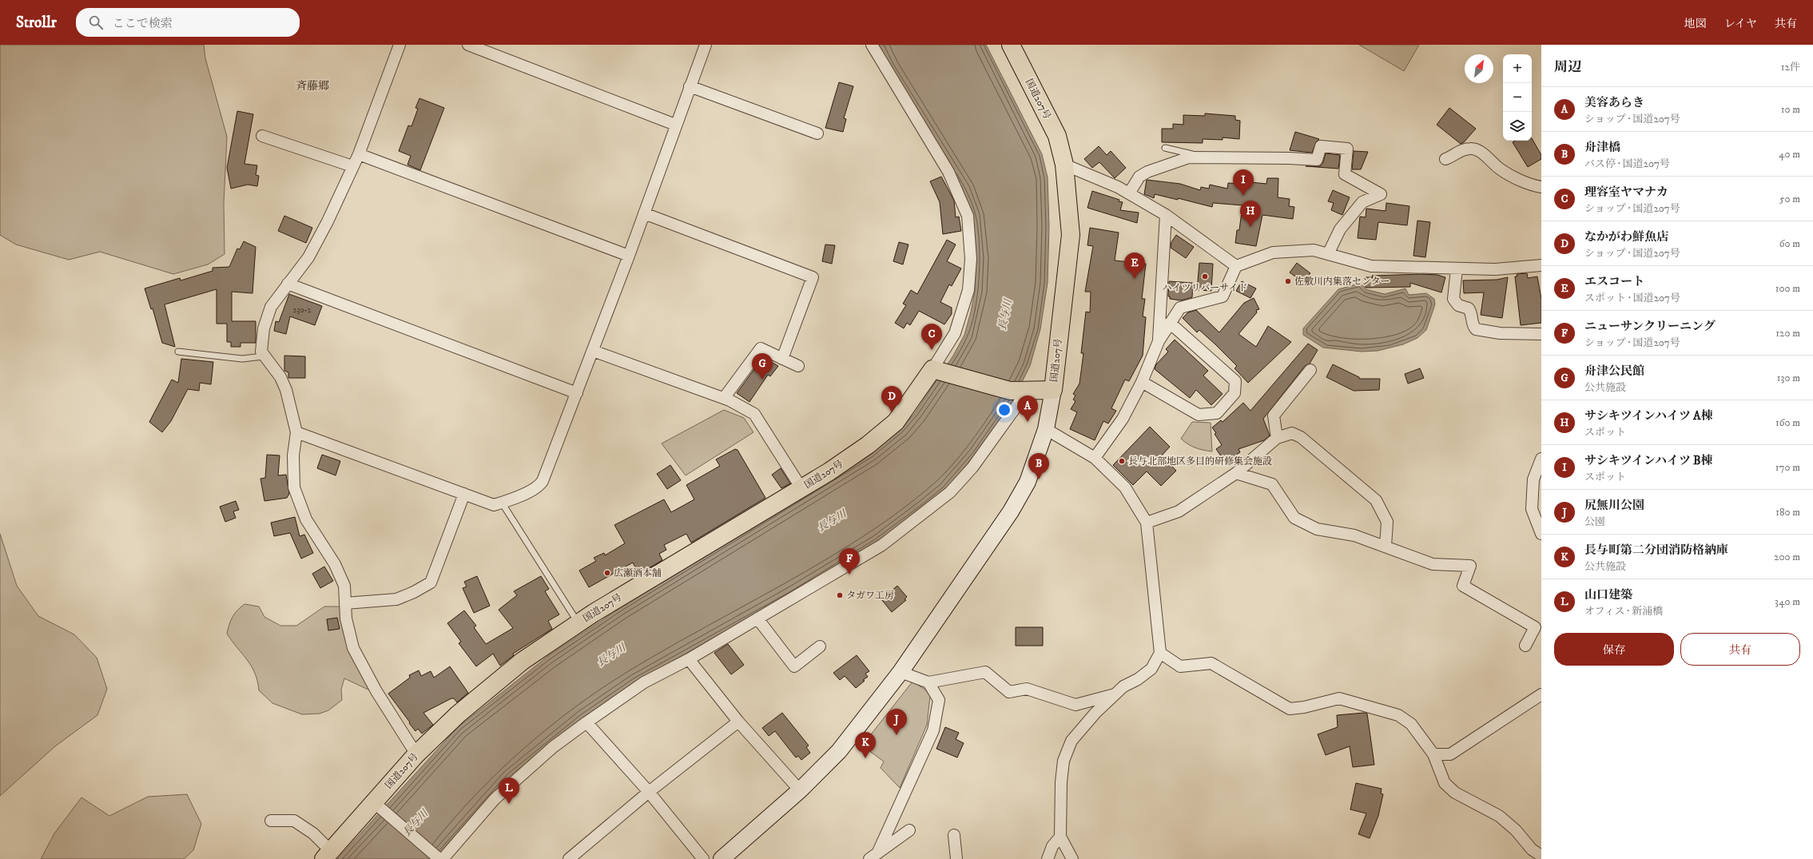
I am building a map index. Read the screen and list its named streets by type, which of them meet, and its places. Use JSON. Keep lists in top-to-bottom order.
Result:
{
  "streets": {
    "highway": ["国道207号"]
  },
  "districts": ["斉藤郷"],
  "water": ["長与川"],
  "places": [
    "ハイツリバーサイド",
    "佐敷川内集落センター",
    "長与北部地区多目的研修集会施設",
    "広瀬酒本舗",
    "タガワ工房"
  ],
  "house_numbers": ["230-2"],
  "north": "top right",
  "page": {
    "header": "Strollr",
    "search": "ここで検索",
    "nav": ["地図", "レイヤ", "共有"],
    "heading": ["周辺", "12件"],
    "map_buttons": ["+", "−"],
    "list": [
      {
        "mark": "A",
        "name": "美容あらき",
        "note": "ショップ · 国道207号",
        "value": "10 m"
      },
      {
        "mark": "B",
        "name": "舟津橋",
        "note": "バス停 · 国道207号",
        "value": "40 m"
      },
      {
        "mark": "C",
        "name": "理容室ヤマナカ",
        "note": "ショップ · 国道207号",
        "value": "50 m"
      },
      {
        "mark": "D",
        "name": "なかがわ鮮魚店",
        "note": "ショップ · 国道207号",
        "value": "60 m"
      },
      {
        "mark": "E",
        "name": "エスコート",
        "note": "スポット · 国道207号",
        "value": "100 m"
      },
      {
        "mark": "F",
        "name": "ニューサンクリーニング",
        "note": "ショップ · 国道207号",
        "value": "120 m"
      },
      {
        "mark": "G",
        "name": "舟津公民館",
        "note": "公共施設",
        "value": "130 m"
      },
      {
        "mark": "H",
        "name": "サシキツインハイツ A棟",
        "note": "スポット",
        "value": "160 m"
      },
      {
        "mark": "I",
        "name": "サシキツインハイツ B棟",
        "note": "スポット",
        "value": "170 m"
      },
      {
        "mark": "J",
        "name": "尻無川公園",
        "note": "公園",
        "value": "180 m"
      },
      {
        "mark": "K",
        "name": "長与町第二分団消防格納庫",
        "note": "公共施設",
        "value": "200 m"
      },
      {
        "mark": "L",
        "name": "山口建築",
        "note": "オフィス · 新浦橋",
        "value": "340 m"
      }
    ],
    "pins": [
      "I",
      "H",
      "E",
      "C",
      "G",
      "D",
      "A",
      "B",
      "F",
      "J",
      "K",
      "L"
    ],
    "buttons": ["保存", "共有"]
  }
}
